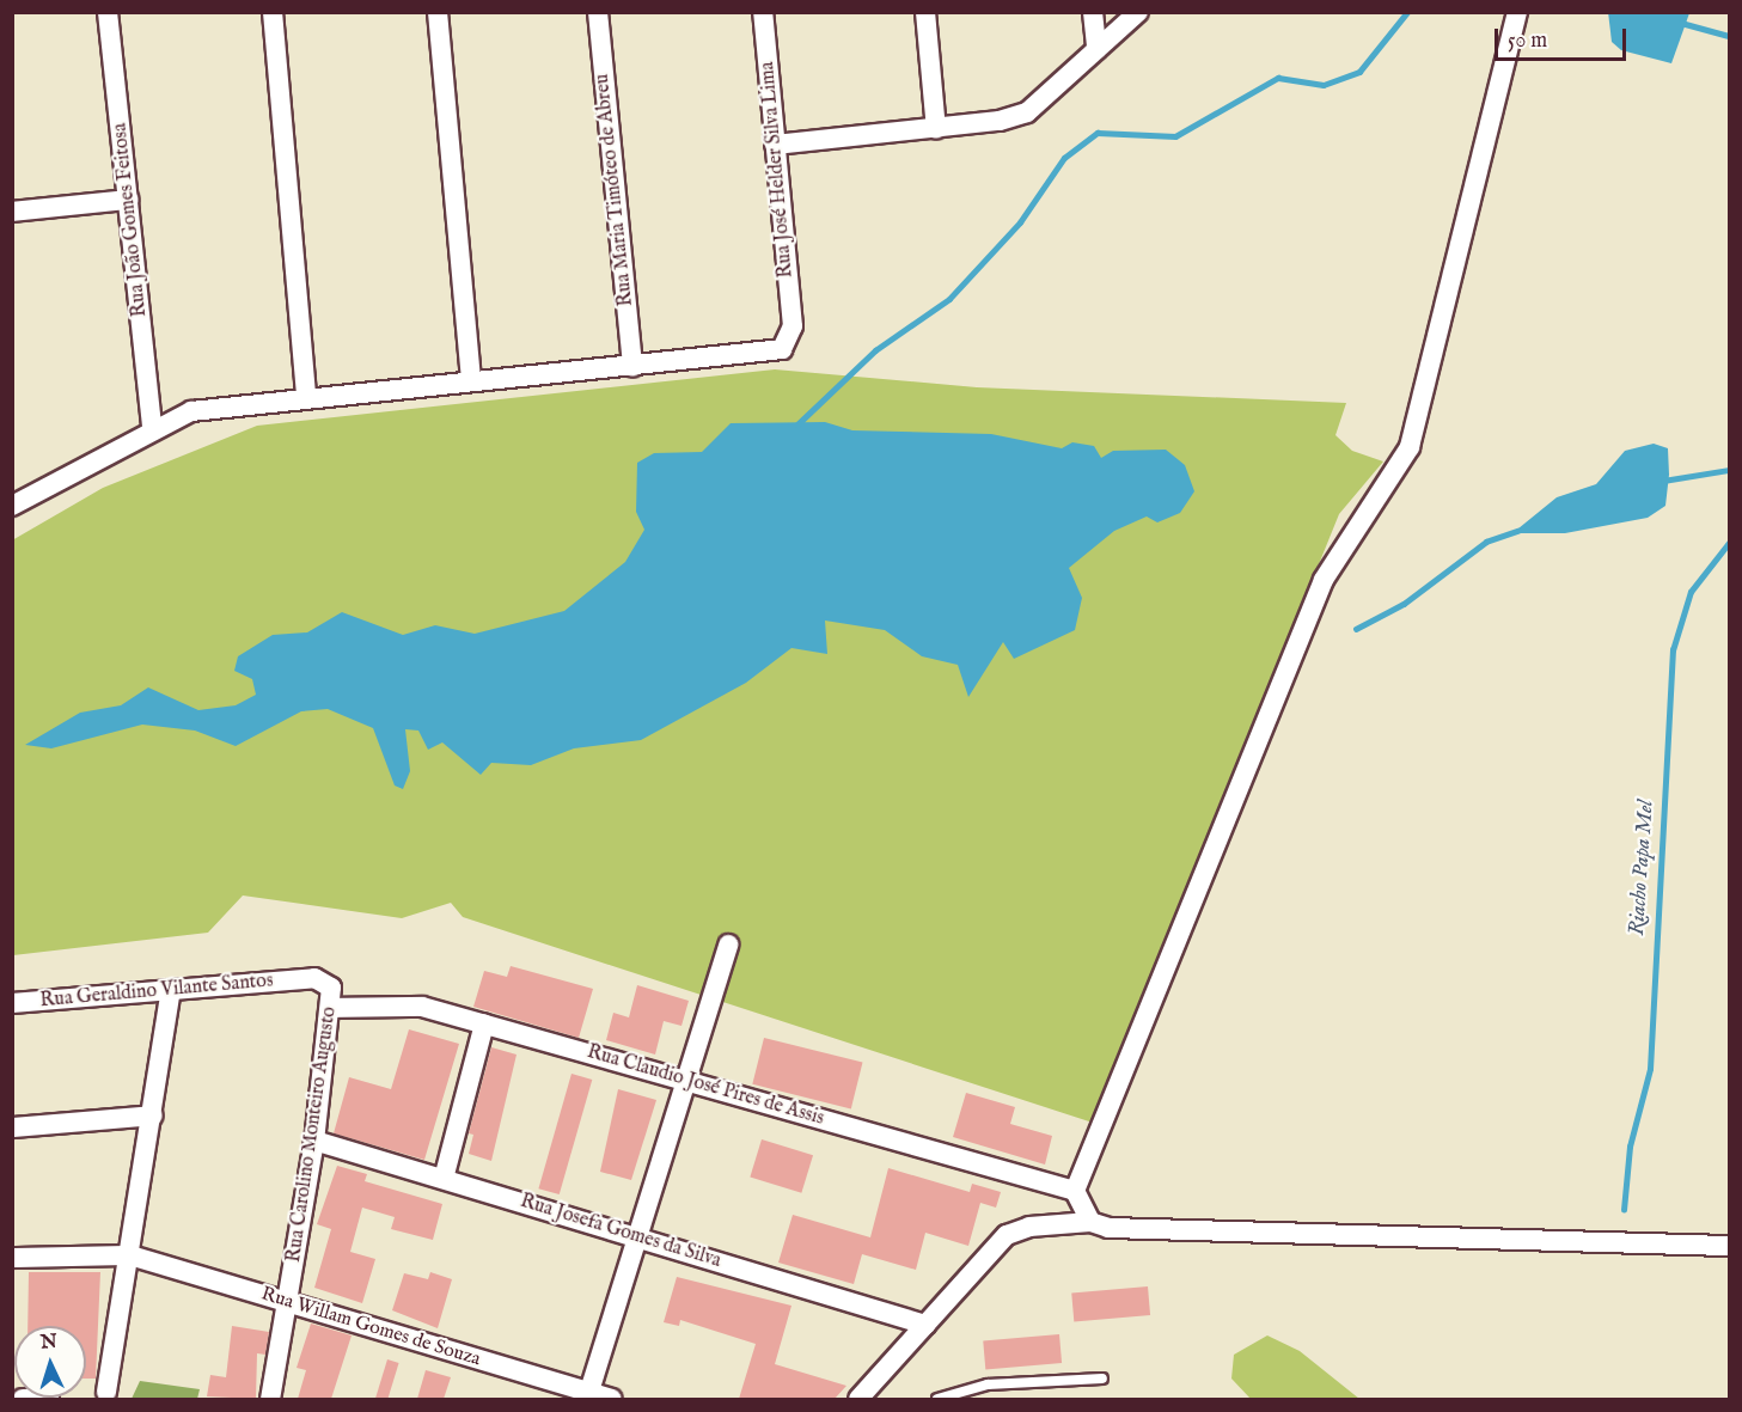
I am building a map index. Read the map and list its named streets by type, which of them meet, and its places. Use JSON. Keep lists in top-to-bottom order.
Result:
{
  "streets": {
    "street": [
      "Rua José Helder Silva Lima",
      "Rua Maria Timóteo de Abreu",
      "Rua João Gomes Feitosa",
      "Rua Geraldino Vilante Santos",
      "Rua Claudio José Pires de Assis",
      "Rua Carolino Monteiro Augusto",
      "Rua Josefa Gomes da Silva",
      "Rua Willam Gomes de Souza"
    ]
  },
  "crossings": [
    ["Rua José Helder Silva Lima", "Rua Maria Timóteo de Abreu"],
    ["Rua Geraldino Vilante Santos", "Rua Carolino Monteiro Augusto"],
    ["Rua Claudio José Pires de Assis", "Rua Carolino Monteiro Augusto"],
    ["Rua Carolino Monteiro Augusto", "Rua Josefa Gomes da Silva"],
    ["Rua Carolino Monteiro Augusto", "Rua Willam Gomes de Souza"]
  ],
  "water": ["Riacho Papa Mel"],
  "scale_bar": "50 m",
  "north": "top"
}
